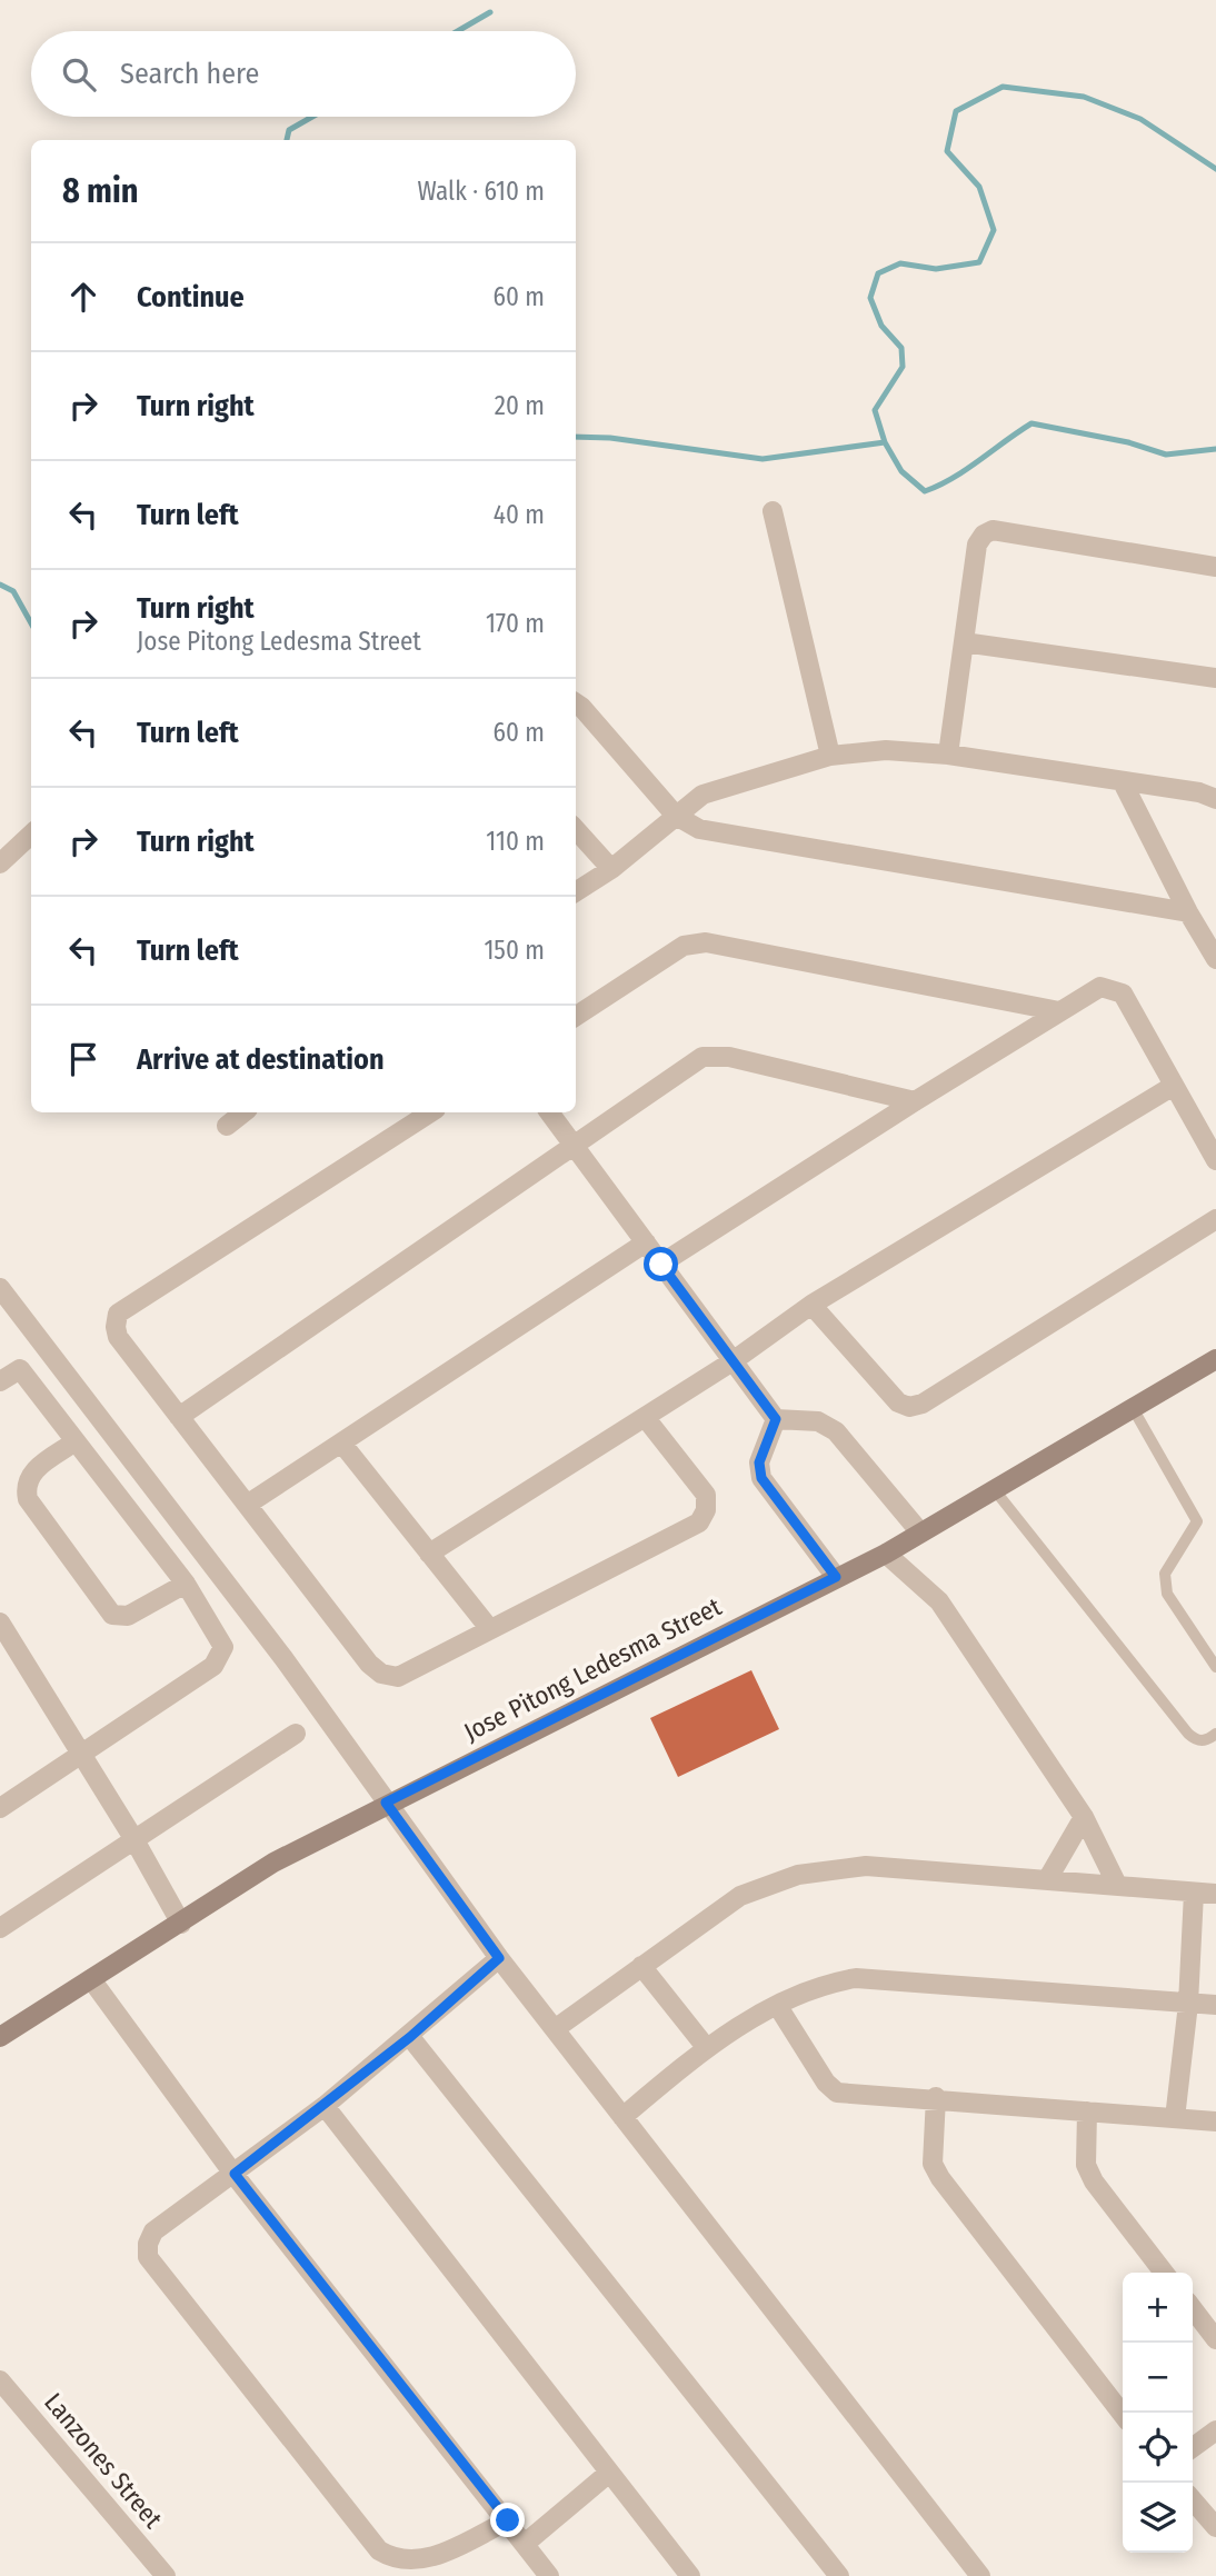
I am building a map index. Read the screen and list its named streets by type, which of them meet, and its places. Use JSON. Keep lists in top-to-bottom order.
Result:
{
  "streets": {
    "main road": ["Jose Pitong Ledesma Street"],
    "street": ["Lanzones Street"]
  },
  "page": {
    "search": "Search here",
    "heading": ["8 min", "Walk · 610 m"],
    "list": [
      ["Continue", "60 m"],
      ["Turn right", "20 m"],
      ["Turn left", "40 m"],
      ["Turn right", "Jose Pitong Ledesma Street", "170 m"],
      ["Turn left", "60 m"],
      ["Turn right", "110 m"],
      ["Turn left", "150 m"],
      "Arrive at destination"
    ],
    "map_buttons": ["+", "−"]
  }
}
